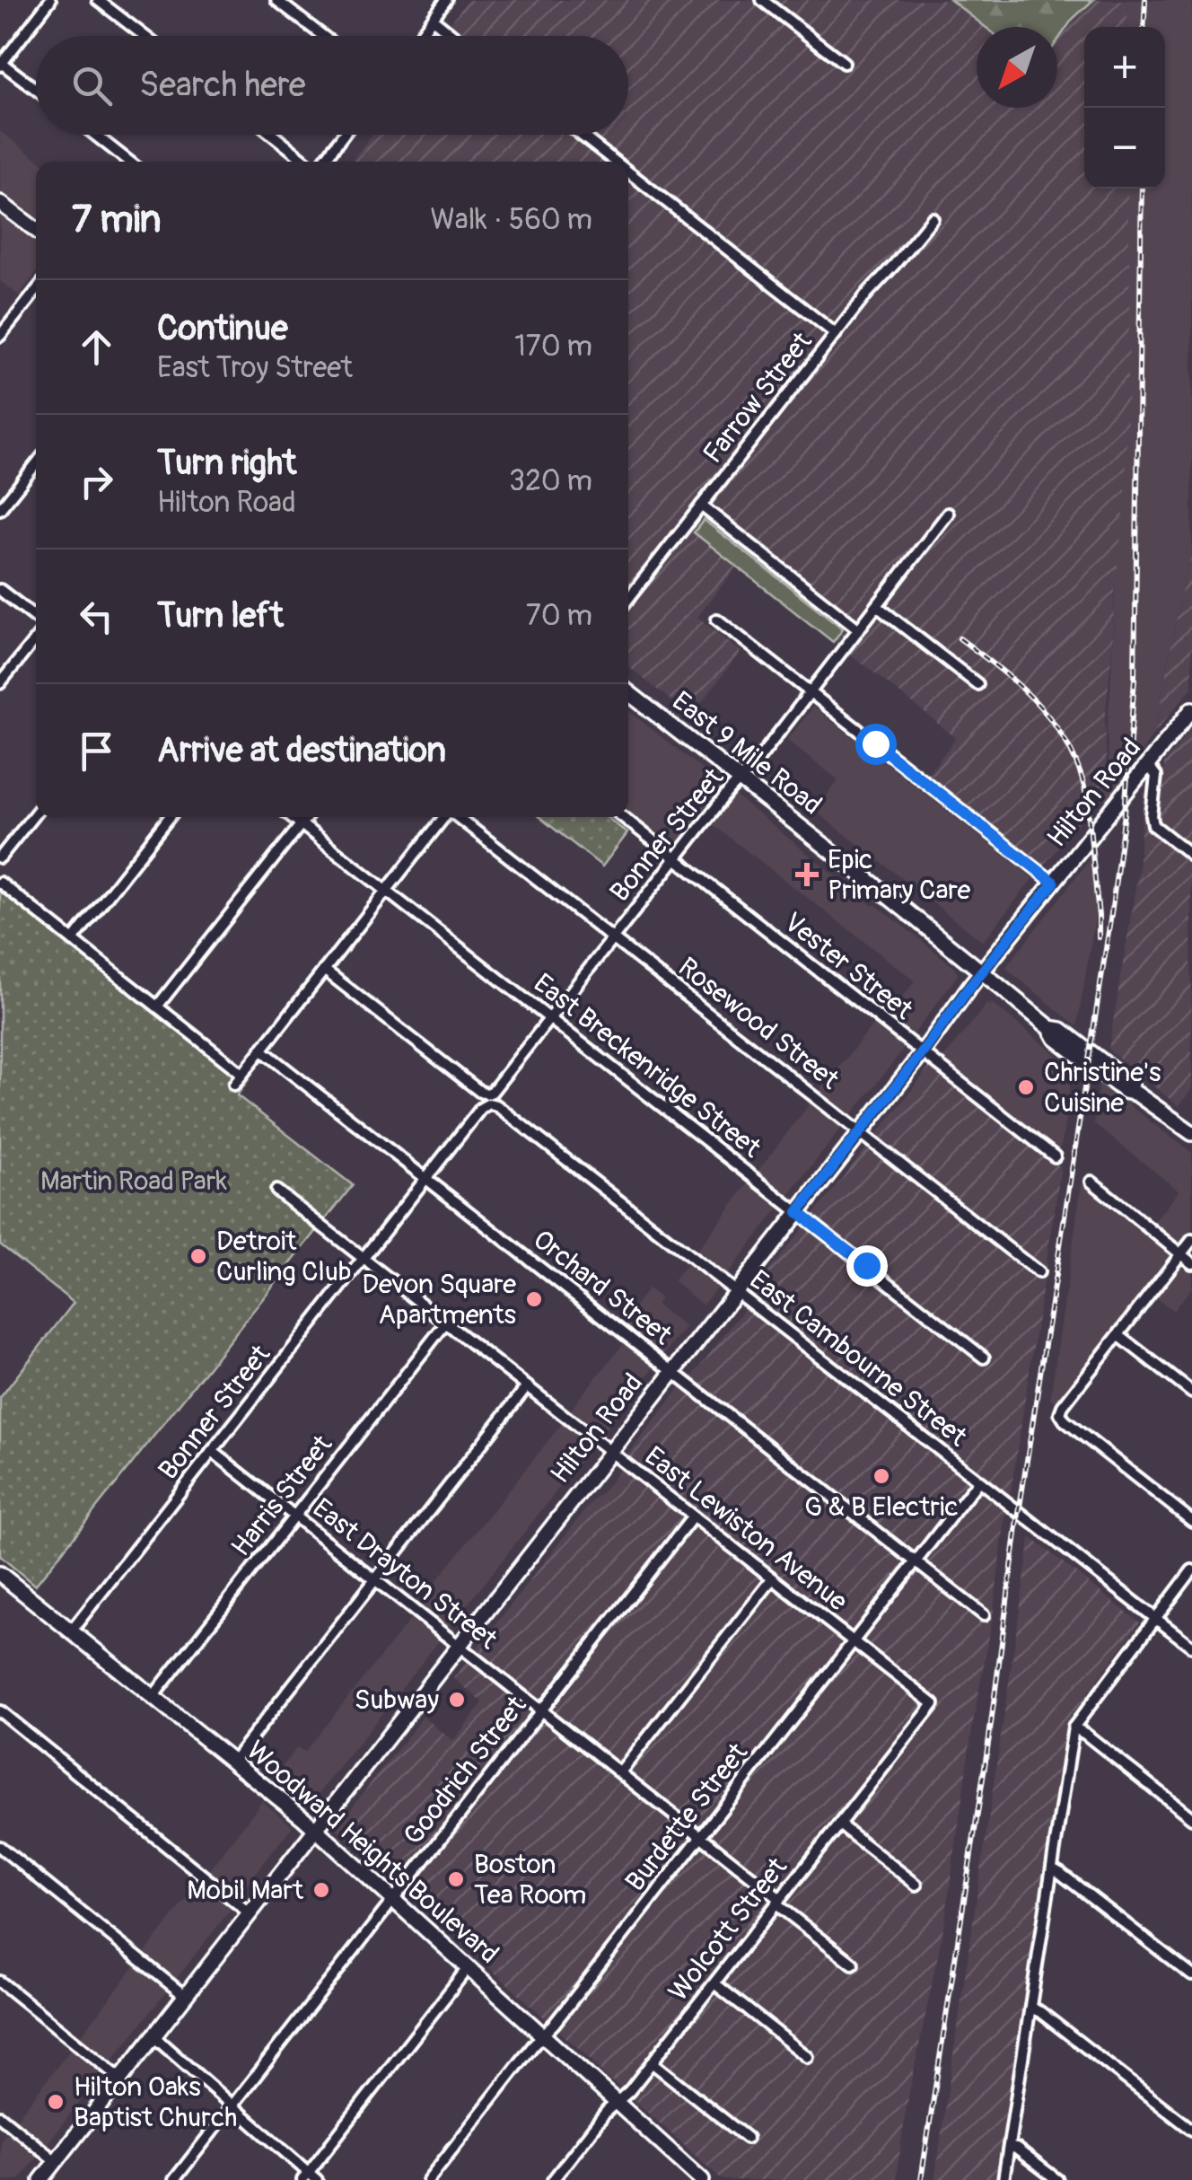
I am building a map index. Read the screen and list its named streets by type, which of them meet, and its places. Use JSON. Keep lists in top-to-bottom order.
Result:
{
  "streets": {
    "street": [
      "Farrow Street",
      "East 9 Mile Road",
      "Hilton Road",
      "Bonner Street",
      "Vester Street",
      "Rosewood Street",
      "East Breckenridge Street",
      "Orchard Street",
      "East Cambourne Street",
      "Harris Street",
      "East Lewiston Avenue",
      "East Drayton Street",
      "Goodrich Street",
      "Burdette Street",
      "Woodward Heights Boulevard",
      "Wolcott Street"
    ]
  },
  "crossings": [
    ["East 9 Mile Road", "Hilton Road"],
    ["East 9 Mile Road", "Bonner Street"],
    ["Hilton Road", "Vester Street"],
    ["Hilton Road", "Rosewood Street"],
    ["Hilton Road", "East Breckenridge Street"],
    ["Hilton Road", "Orchard Street"],
    ["Hilton Road", "East Cambourne Street"],
    ["Hilton Road", "East Lewiston Avenue"],
    ["Hilton Road", "East Drayton Street"],
    ["Hilton Road", "Woodward Heights Boulevard"],
    ["Bonner Street", "Vester Street"],
    ["Bonner Street", "Rosewood Street"],
    ["Bonner Street", "East Breckenridge Street"],
    ["Bonner Street", "Orchard Street"],
    ["Bonner Street", "East Cambourne Street"],
    ["Bonner Street", "East Lewiston Avenue"],
    ["Bonner Street", "East Drayton Street"],
    ["Bonner Street", "Woodward Heights Boulevard"],
    ["Orchard Street", "Burdette Street"],
    ["East Cambourne Street", "Burdette Street"],
    ["Harris Street", "East Lewiston Avenue"],
    ["Harris Street", "East Drayton Street"],
    ["Harris Street", "Woodward Heights Boulevard"],
    ["East Lewiston Avenue", "Goodrich Street"],
    ["East Lewiston Avenue", "Burdette Street"],
    ["East Lewiston Avenue", "Wolcott Street"],
    ["East Drayton Street", "Goodrich Street"],
    ["East Drayton Street", "Burdette Street"],
    ["East Drayton Street", "Wolcott Street"],
    ["Goodrich Street", "Woodward Heights Boulevard"],
    ["Burdette Street", "Woodward Heights Boulevard"],
    ["Woodward Heights Boulevard", "Wolcott Street"]
  ],
  "parks": ["Martin Road Park"],
  "places": {
    "health": ["Epic Primary Care"],
    "other": [
      "Christine's Cuisine",
      "Detroit Curling Club",
      "Devon Square Apartments",
      "G & B Electric",
      "Subway",
      "Boston Tea Room",
      "Mobil Mart",
      "Hilton Oaks Baptist Church"
    ]
  },
  "north": "bottom left",
  "page": {
    "map_buttons": ["+", "−"],
    "search": "Search here",
    "heading": ["7 min", "Walk · 560 m"],
    "list": [
      ["Continue", "East Troy Street", "170 m"],
      ["Turn right", "Hilton Road", "320 m"],
      ["Turn left", "70 m"],
      "Arrive at destination"
    ]
  }
}
